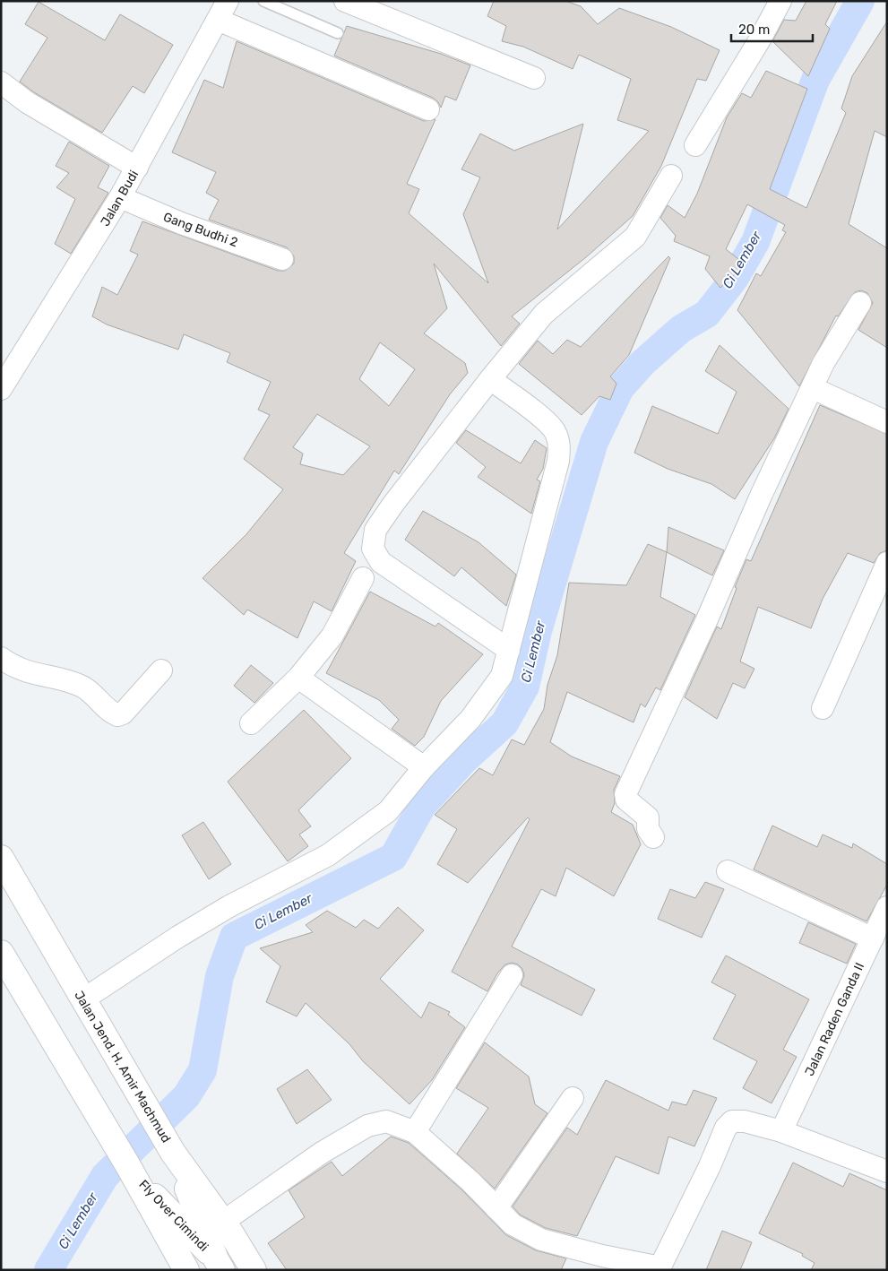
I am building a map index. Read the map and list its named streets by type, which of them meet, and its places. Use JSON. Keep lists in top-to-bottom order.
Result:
{
  "streets": {
    "highway": ["Jalan Jend. H. Amir Machmud", "Fly Over Cimindi"],
    "street": ["Jalan Budi", "Gang Budhi 2", "Jalan Raden Ganda II"]
  },
  "crossings": [
    ["Jalan Budi", "Gang Budhi 2"],
    ["Jalan Jend. H. Amir Machmud", "Fly Over Cimindi"]
  ],
  "water": ["Ci Lember"],
  "scale_bar": "20 m"
}
